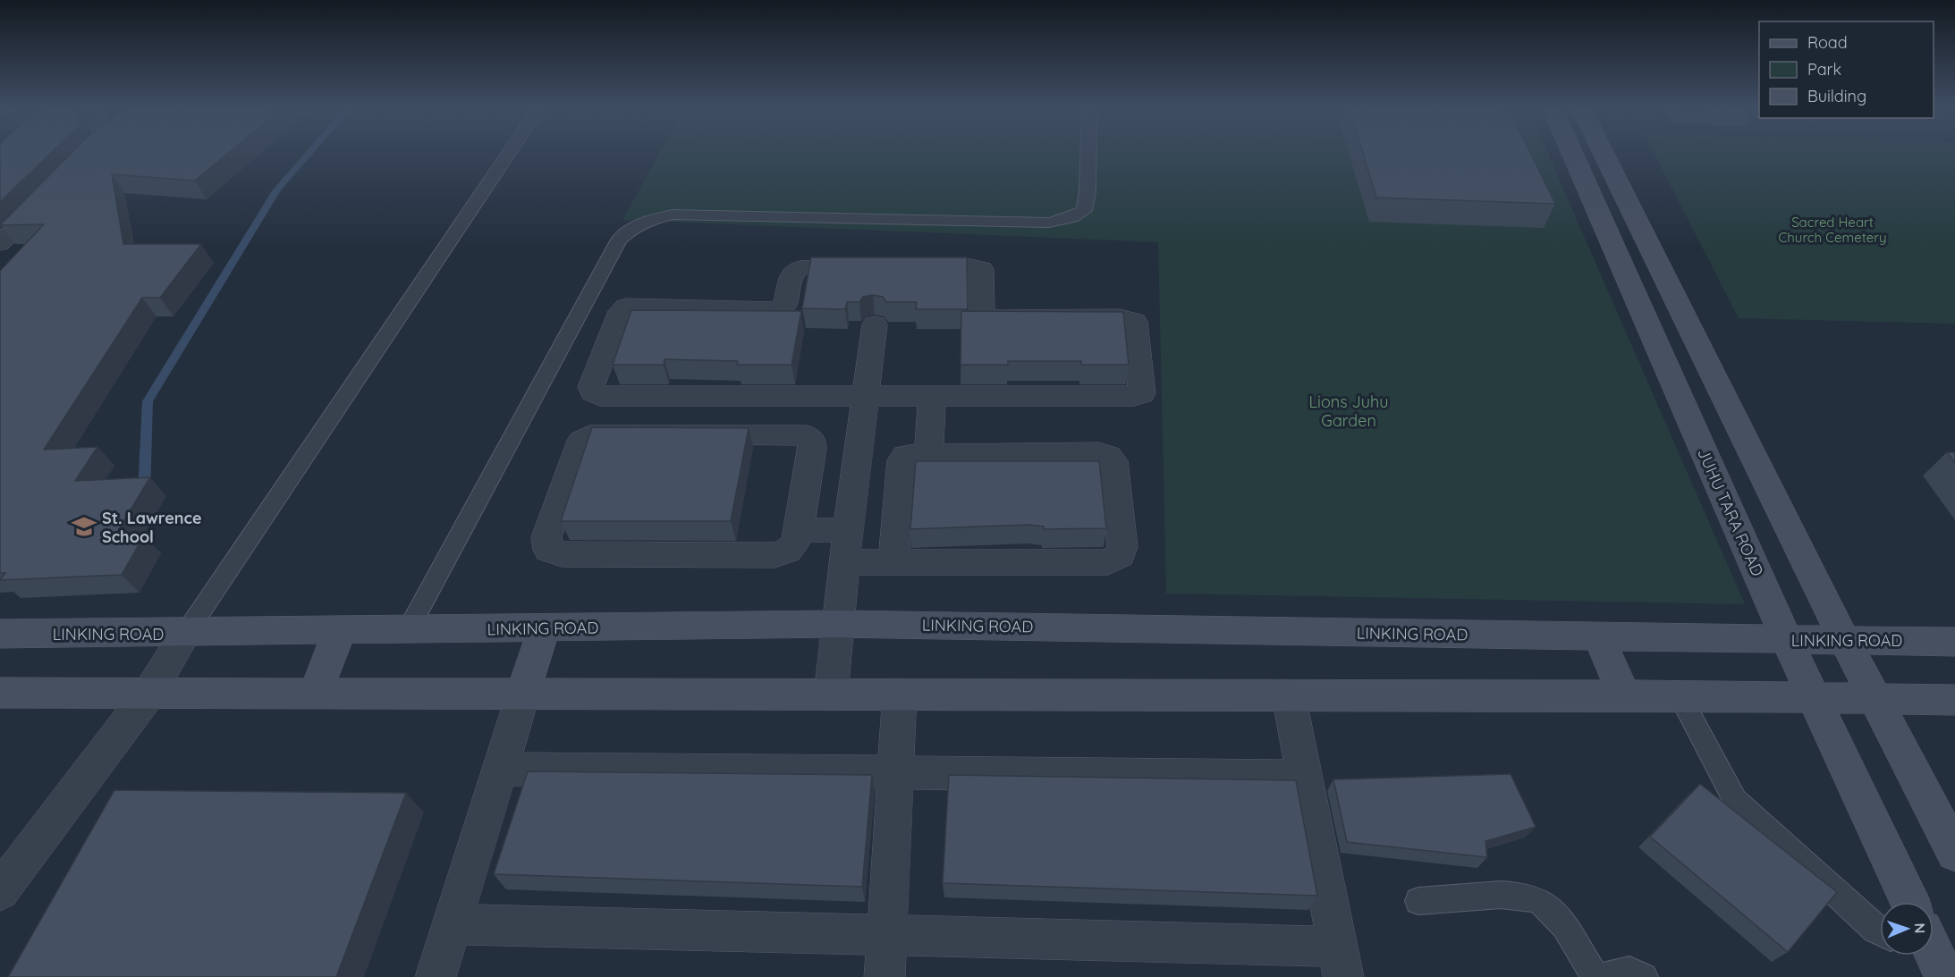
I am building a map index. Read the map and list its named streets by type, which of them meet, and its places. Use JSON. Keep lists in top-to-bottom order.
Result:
{
  "streets": {
    "main road": ["JUHU TARA ROAD", "LINKING ROAD"]
  },
  "crossings": [
    ["JUHU TARA ROAD", "LINKING ROAD"]
  ],
  "parks": ["Sacred Heart Church Cemetery", "Lions Juhu Garden"],
  "places": {
    "school or university": ["St. Lawrence School"]
  },
  "legend": ["Road", "Park", "Building"],
  "north": "right"
}
